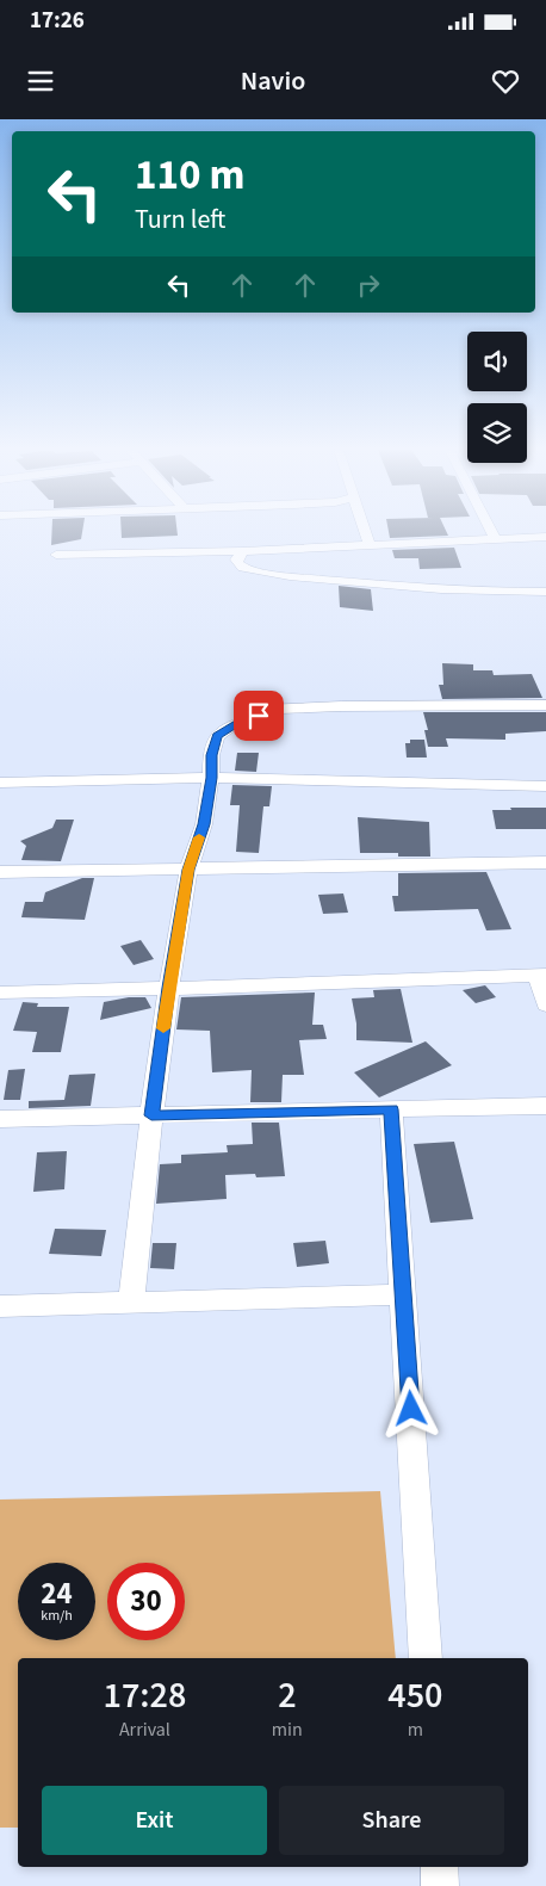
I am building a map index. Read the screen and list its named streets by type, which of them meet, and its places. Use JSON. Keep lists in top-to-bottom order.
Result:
{
  "page": {
    "status": "17:26",
    "header": "Navio",
    "turn": ["110 m", "Turn left"],
    "speed": "24 km/h",
    "limit": "30",
    "eta": [
      "17:28",
      "Arrival",
      "2",
      "min",
      "450",
      "m"
    ],
    "buttons": ["Exit", "Share"]
  }
}
